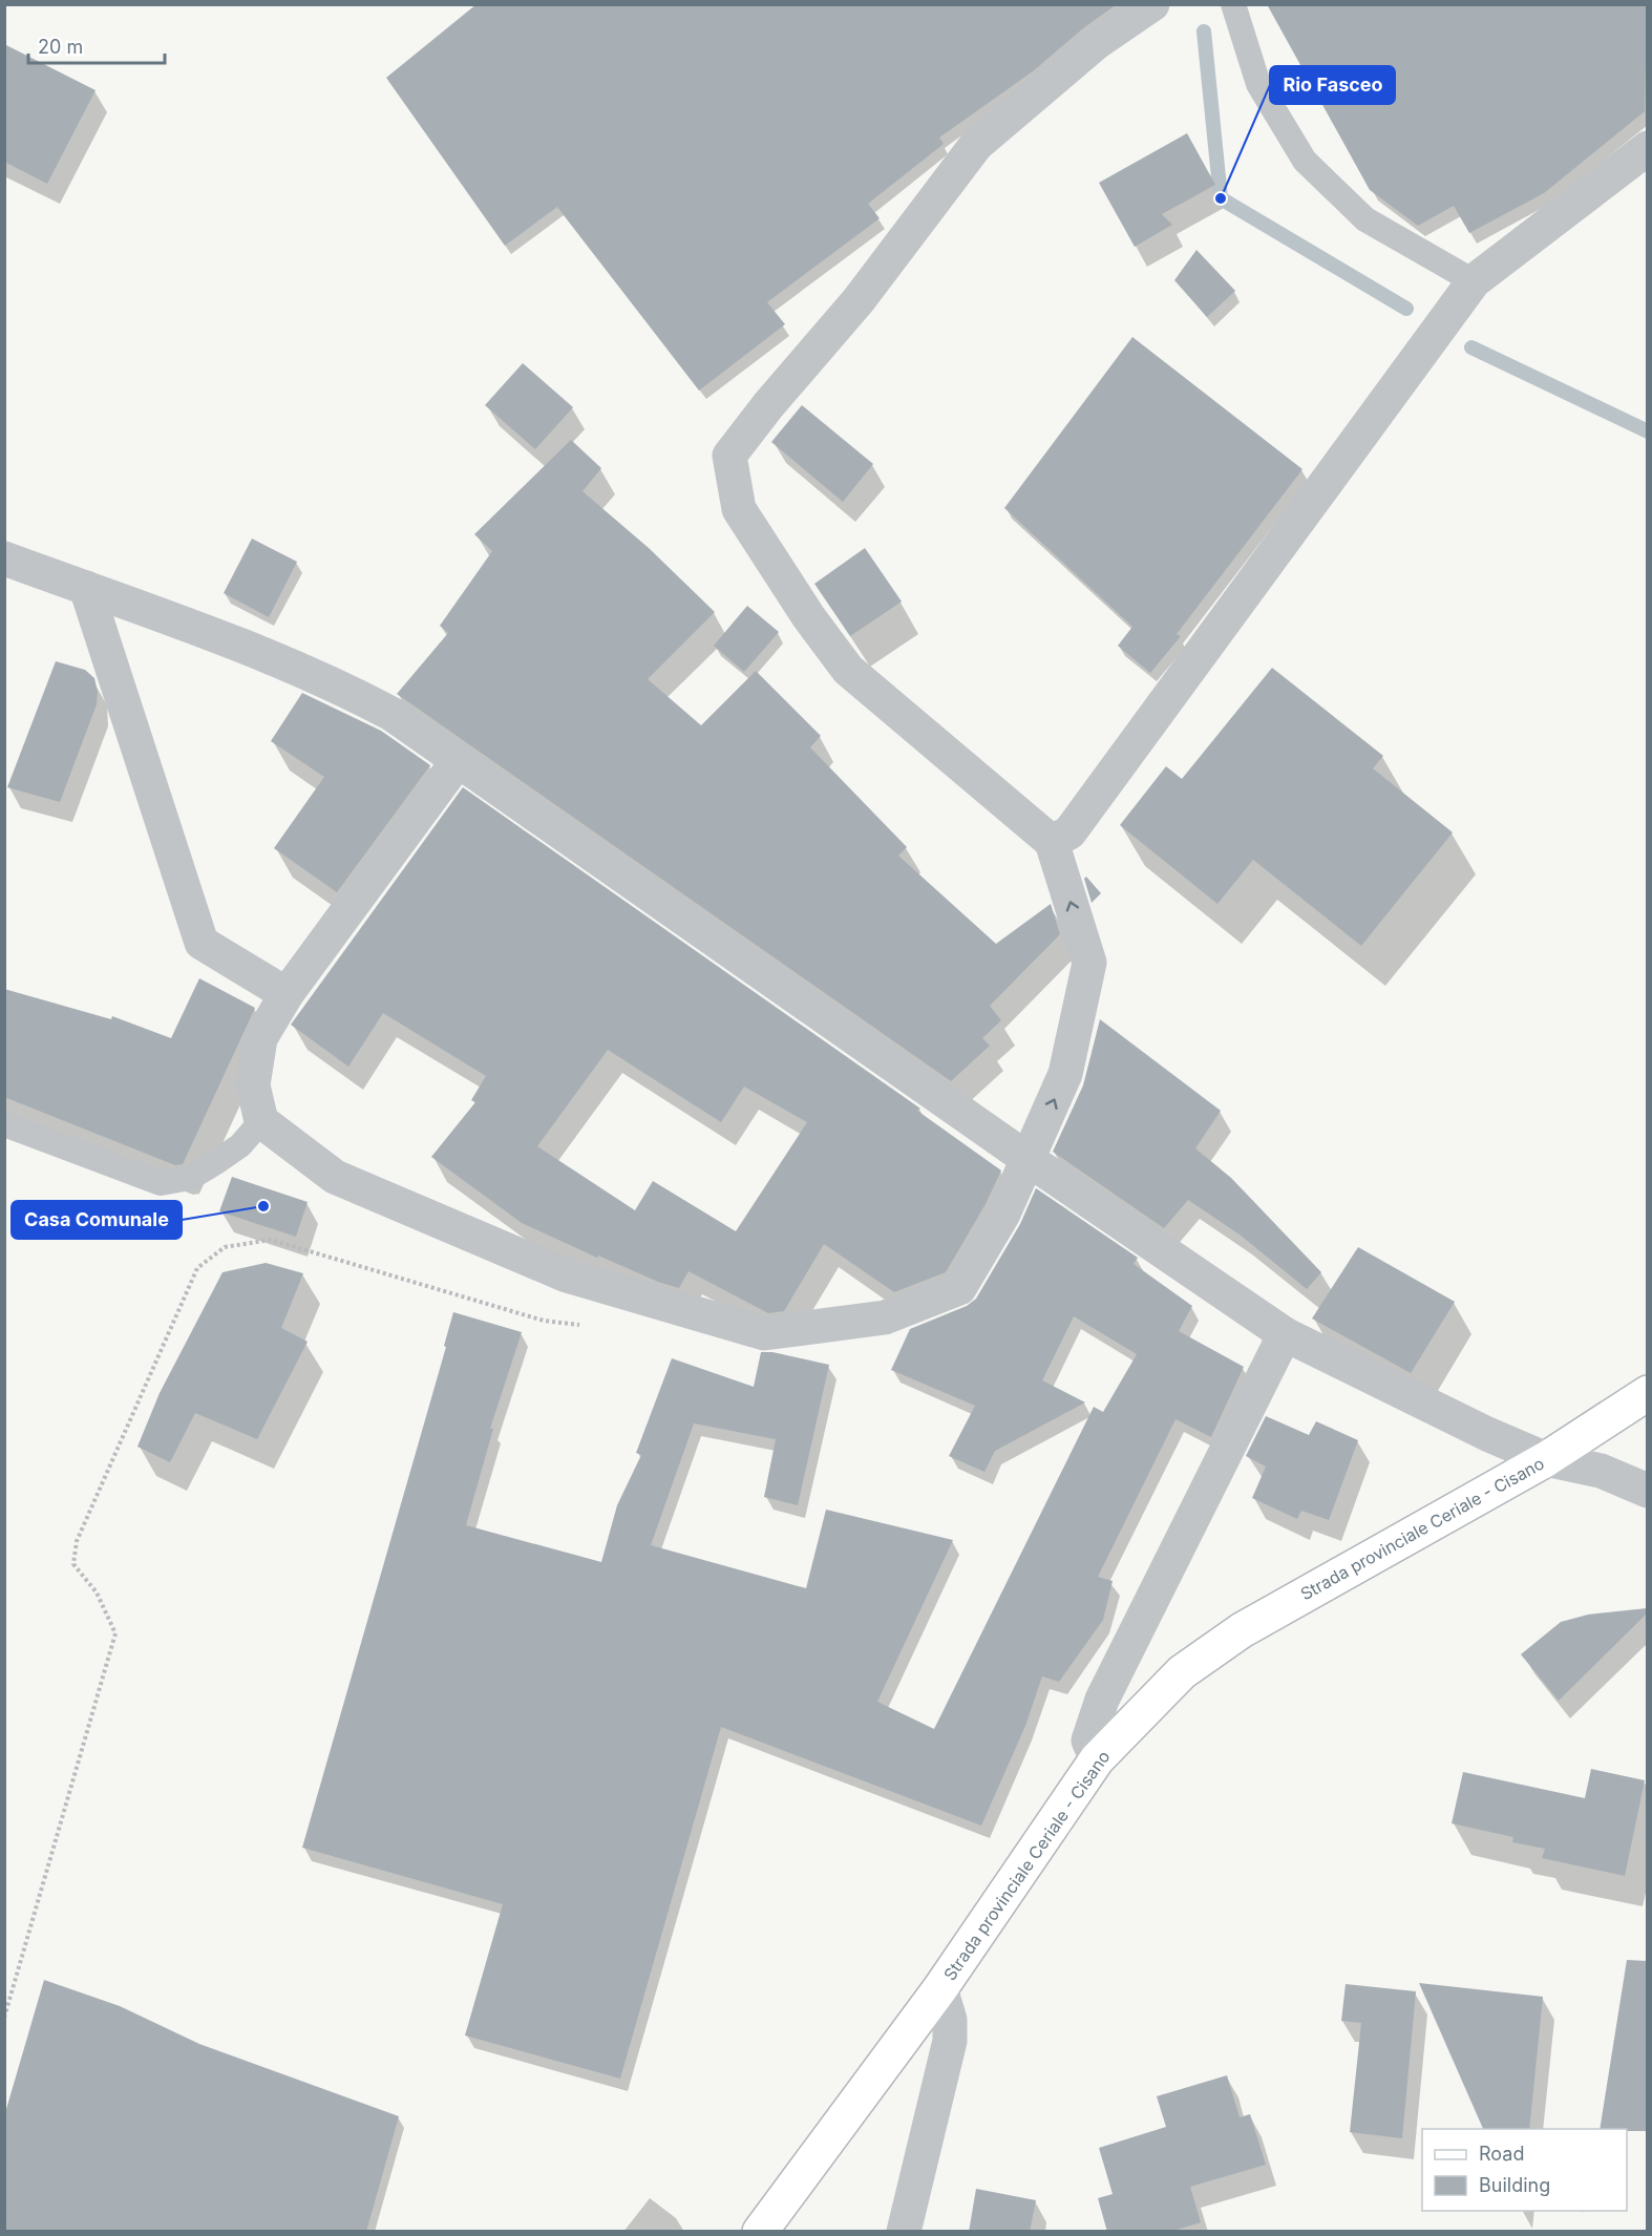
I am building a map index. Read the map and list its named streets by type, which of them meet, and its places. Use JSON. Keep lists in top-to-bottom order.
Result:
{
  "streets": {
    "main road": ["Strada provinciale Ceriale - Cisano"]
  },
  "places": ["Rio Fasceo", "Casa Comunale"],
  "legend": ["Road", "Building"],
  "scale_bar": "20 m"
}
